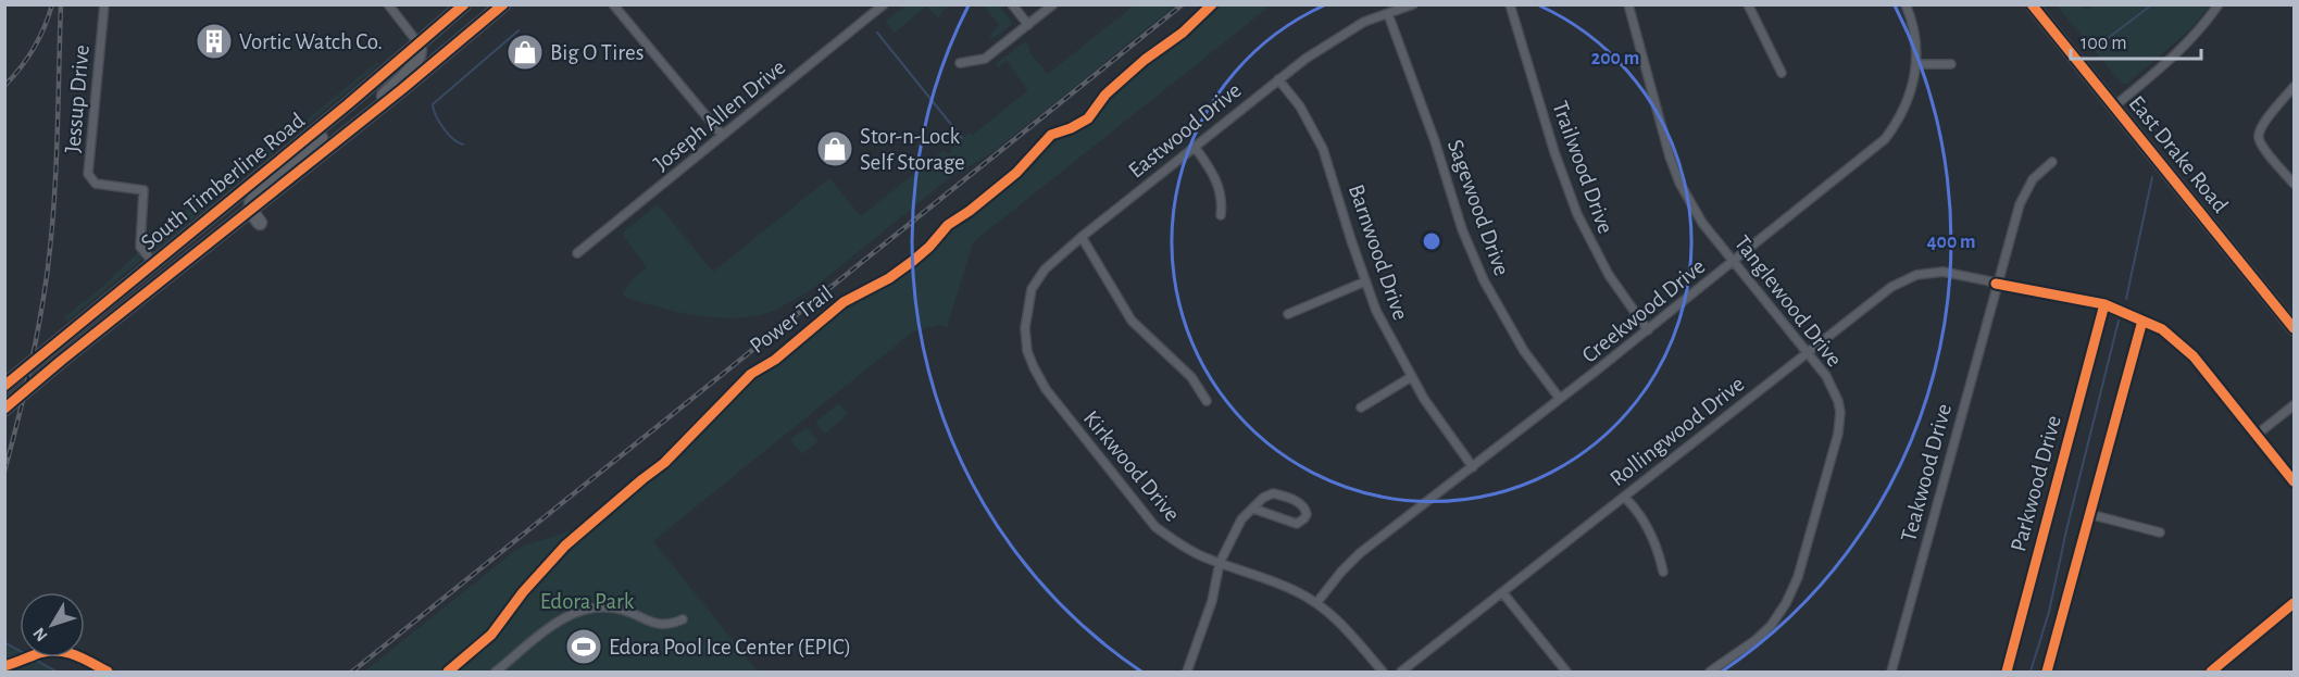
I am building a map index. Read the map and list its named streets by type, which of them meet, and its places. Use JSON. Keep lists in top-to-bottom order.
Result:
{
  "streets": {
    "main road": ["East Drake Road", "South Timberline Road"],
    "street": [
      "Jessup Drive",
      "Joseph Allen Drive",
      "Eastwood Drive",
      "Trailwood Drive",
      "Sagewood Drive",
      "Barnwood Drive",
      "Tanglewood Drive",
      "Creekwood Drive",
      "Rollingwood Drive",
      "Kirkwood Drive",
      "Teakwood Drive",
      "Parkwood Drive"
    ],
    "cycle path": ["Power Trail"]
  },
  "crossings": [
    ["Jessup Drive", "South Timberline Road"],
    ["Eastwood Drive", "Sagewood Drive"],
    ["Eastwood Drive", "Barnwood Drive"],
    ["Eastwood Drive", "Kirkwood Drive"],
    ["Trailwood Drive", "Creekwood Drive"],
    ["Sagewood Drive", "Creekwood Drive"],
    ["Barnwood Drive", "Creekwood Drive"],
    ["Tanglewood Drive", "Creekwood Drive"],
    ["Tanglewood Drive", "Rollingwood Drive"],
    ["Creekwood Drive", "Kirkwood Drive"],
    ["Rollingwood Drive", "Teakwood Drive"],
    ["Rollingwood Drive", "Parkwood Drive"]
  ],
  "parks": ["Edora Park"],
  "places": {
    "building": ["Vortic Watch Co."],
    "shop": ["Big O Tires", "Stor-n-Lock Self Storage"],
    "sports": ["Edora Pool Ice Center (EPIC)"]
  },
  "scale_bar": "100 m",
  "north": "bottom left",
  "rings": ["200 m", "400 m"]
}
